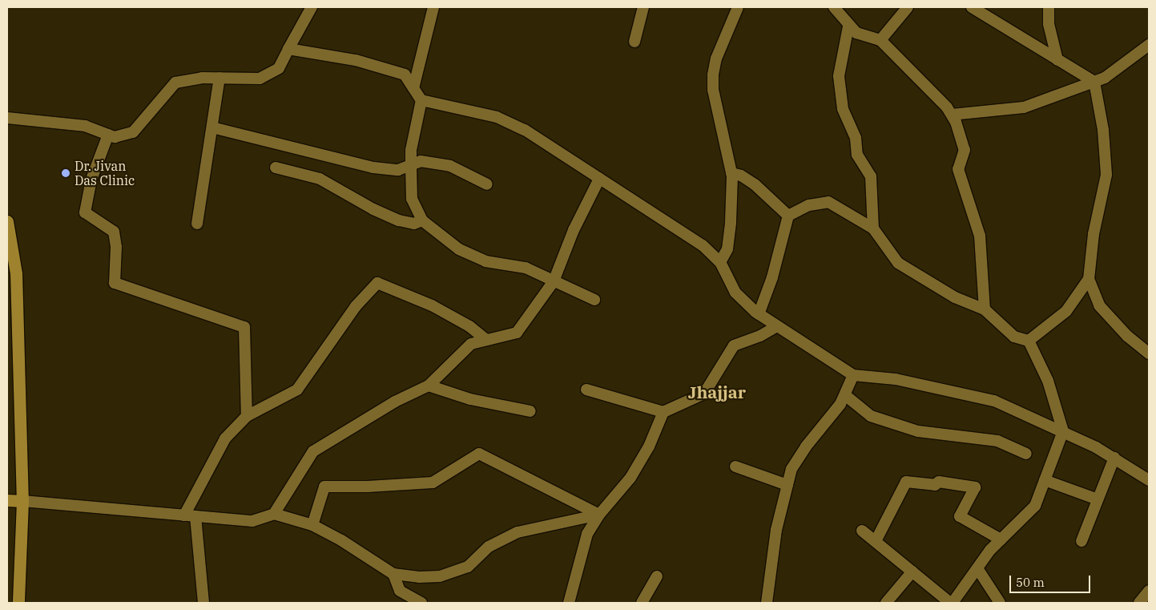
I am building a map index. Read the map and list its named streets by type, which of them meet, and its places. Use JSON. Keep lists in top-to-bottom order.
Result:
{
  "districts": ["Jhajjar"],
  "places": ["Dr. Jivan Das Clinic"],
  "scale_bar": "50 m"
}
